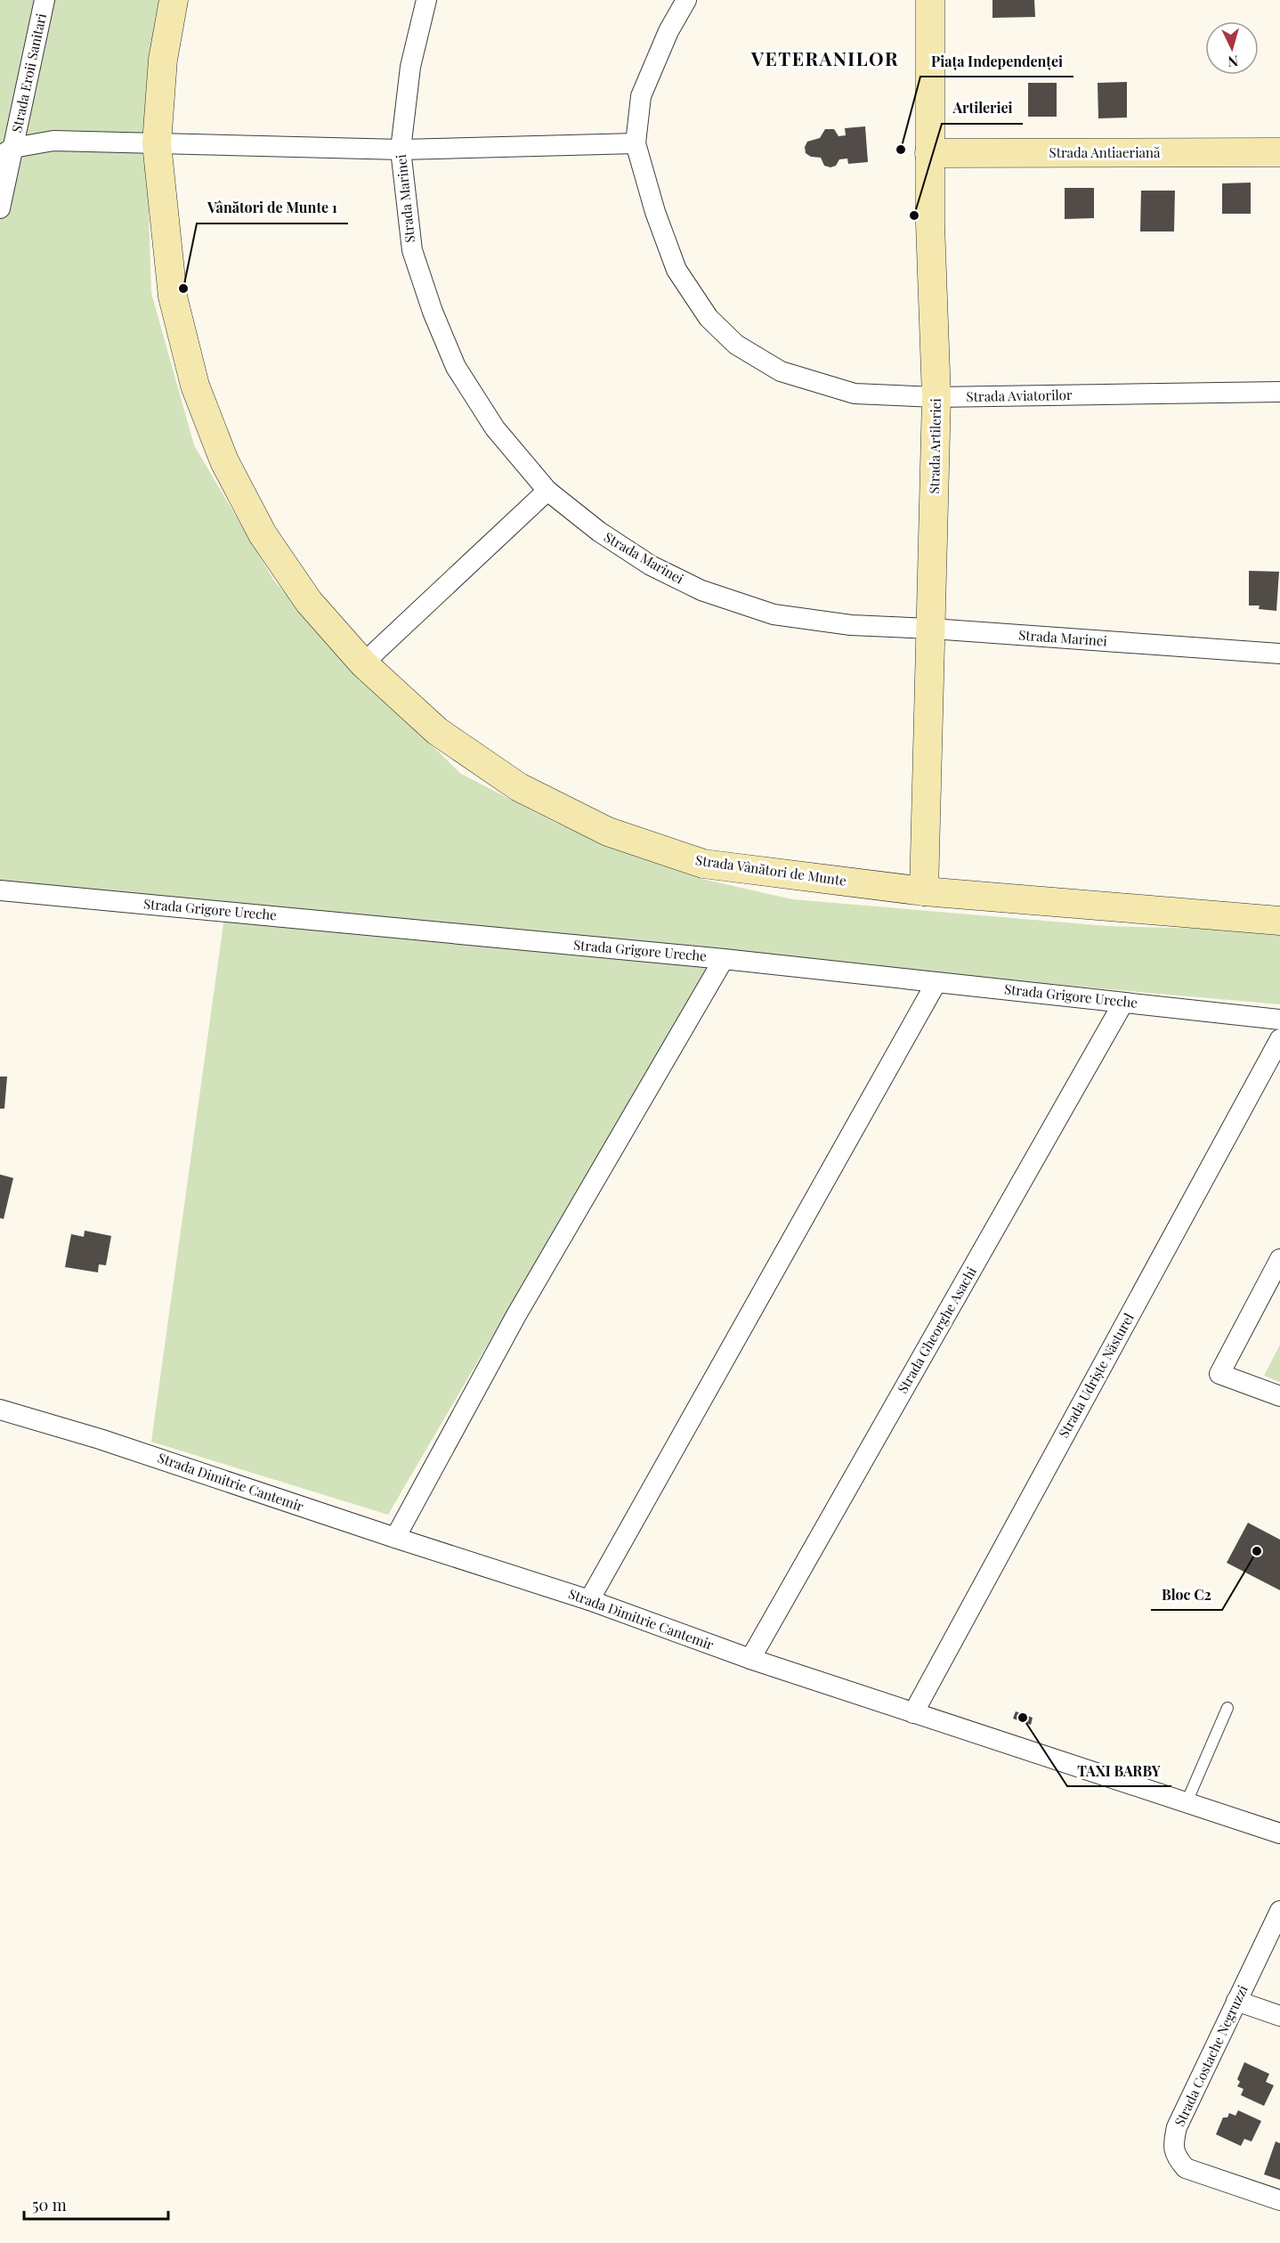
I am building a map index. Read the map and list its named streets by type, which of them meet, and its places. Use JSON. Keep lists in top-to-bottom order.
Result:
{
  "streets": {
    "street": [
      "Strada Eroii Sanitari",
      "Strada Antiaeriană",
      "Strada Marinei",
      "Strada Aviatorilor",
      "Strada Artileriei",
      "Strada Vânători de Munte",
      "Strada Grigore Ureche",
      "Strada Gheorghe Asachi",
      "Strada Udriște Năsturel",
      "Strada Dimitrie Cantemir",
      "Strada Costache Negruzzi"
    ]
  },
  "crossings": [
    ["Strada Antiaeriană", "Strada Artileriei"],
    ["Strada Marinei", "Strada Artileriei"],
    ["Strada Aviatorilor", "Strada Artileriei"],
    ["Strada Artileriei", "Strada Vânători de Munte"],
    ["Strada Grigore Ureche", "Strada Gheorghe Asachi"],
    ["Strada Gheorghe Asachi", "Strada Dimitrie Cantemir"],
    ["Strada Udriște Năsturel", "Strada Dimitrie Cantemir"]
  ],
  "districts": ["VETERANILOR"],
  "places": [
    "Piața Independenței",
    "Artileriei",
    "Vânători de Munte 1",
    "Bloc C2",
    "TAXI BARBY"
  ],
  "scale_bar": "50 m",
  "north": "bottom"
}
